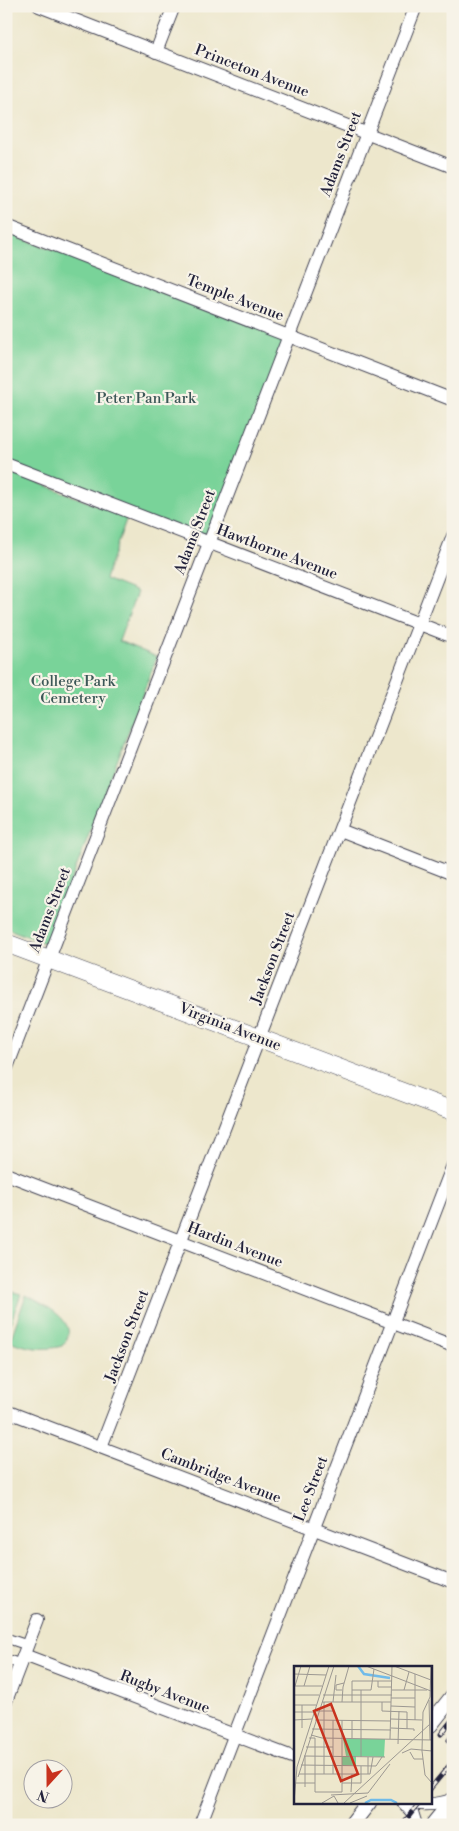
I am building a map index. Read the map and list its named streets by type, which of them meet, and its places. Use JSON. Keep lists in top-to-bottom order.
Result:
{
  "streets": {
    "main road": ["Virginia Avenue"],
    "street": [
      "Princeton Avenue",
      "Adams Street",
      "Temple Avenue",
      "Hawthorne Avenue",
      "Jackson Street",
      "Hardin Avenue",
      "Cambridge Avenue",
      "Lee Street",
      "Rugby Avenue"
    ]
  },
  "crossings": [
    ["Princeton Avenue", "Adams Street"],
    ["Adams Street", "Temple Avenue"],
    ["Adams Street", "Hawthorne Avenue"],
    ["Adams Street", "Virginia Avenue"],
    ["Hawthorne Avenue", "Jackson Street"],
    ["Jackson Street", "Virginia Avenue"],
    ["Jackson Street", "Hardin Avenue"],
    ["Jackson Street", "Cambridge Avenue"],
    ["Hardin Avenue", "Lee Street"],
    ["Cambridge Avenue", "Lee Street"],
    ["Lee Street", "Rugby Avenue"]
  ],
  "parks": ["Peter Pan Park", "College Park Cemetery"],
  "north": "bottom"
}
